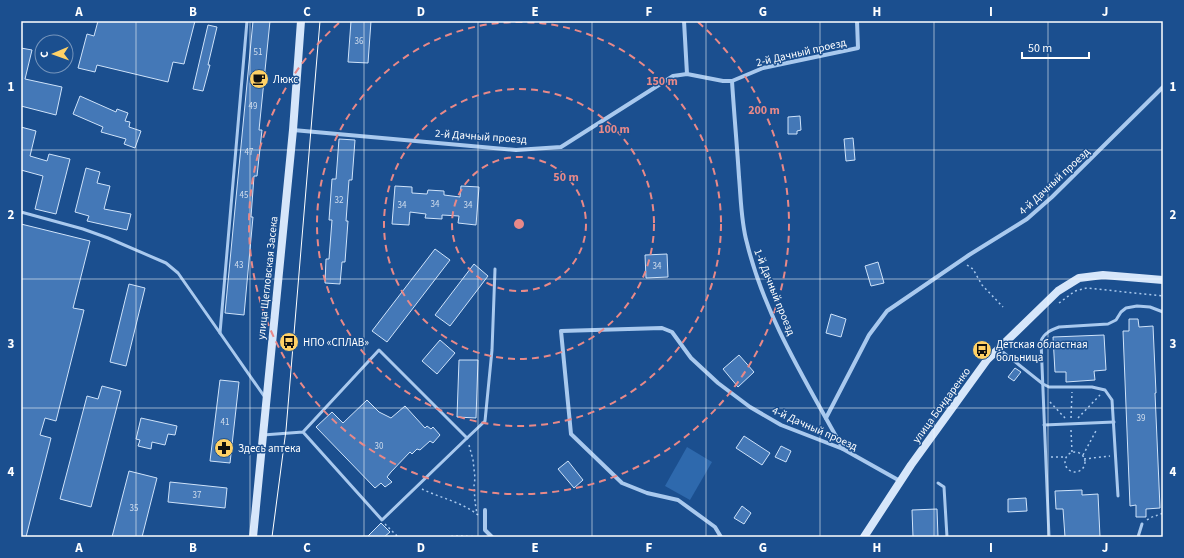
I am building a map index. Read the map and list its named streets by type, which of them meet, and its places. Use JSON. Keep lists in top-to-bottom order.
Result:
{
  "streets": {
    "street": [
      "2-й Дачный проезд",
      "4-й Дачный проезд",
      "улица Щегловская Засека",
      "1-й Дачный проезд",
      "улица Бондаренко"
    ]
  },
  "crossings": [
    ["2-й Дачный проезд", "улица Щегловская Засека"],
    ["2-й Дачный проезд", "1-й Дачный проезд"],
    ["4-й Дачный проезд", "1-й Дачный проезд"],
    ["4-й Дачный проезд", "улица Бондаренко"]
  ],
  "places": {
    "cafe": ["Люкс"],
    "bus stop": ["НПО «СПЛАВ»", "Детская областная больница"],
    "pharmacy": ["Здесь аптека"]
  },
  "house_numbers": [
    "36",
    "51",
    "49",
    "47",
    "45",
    "32",
    "34",
    "34",
    "34",
    "43",
    "34",
    "39",
    "41",
    "30",
    "37",
    "35"
  ],
  "scale_bar": "50 m",
  "north": "left",
  "grid": {
    "columns": [
      "A",
      "B",
      "C",
      "D",
      "E",
      "F",
      "G",
      "H",
      "I",
      "J"
    ],
    "rows": [
      "1",
      "2",
      "3",
      "4"
    ]
  },
  "rings": [
    "150 m",
    "200 m",
    "100 m",
    "50 m"
  ]
}
